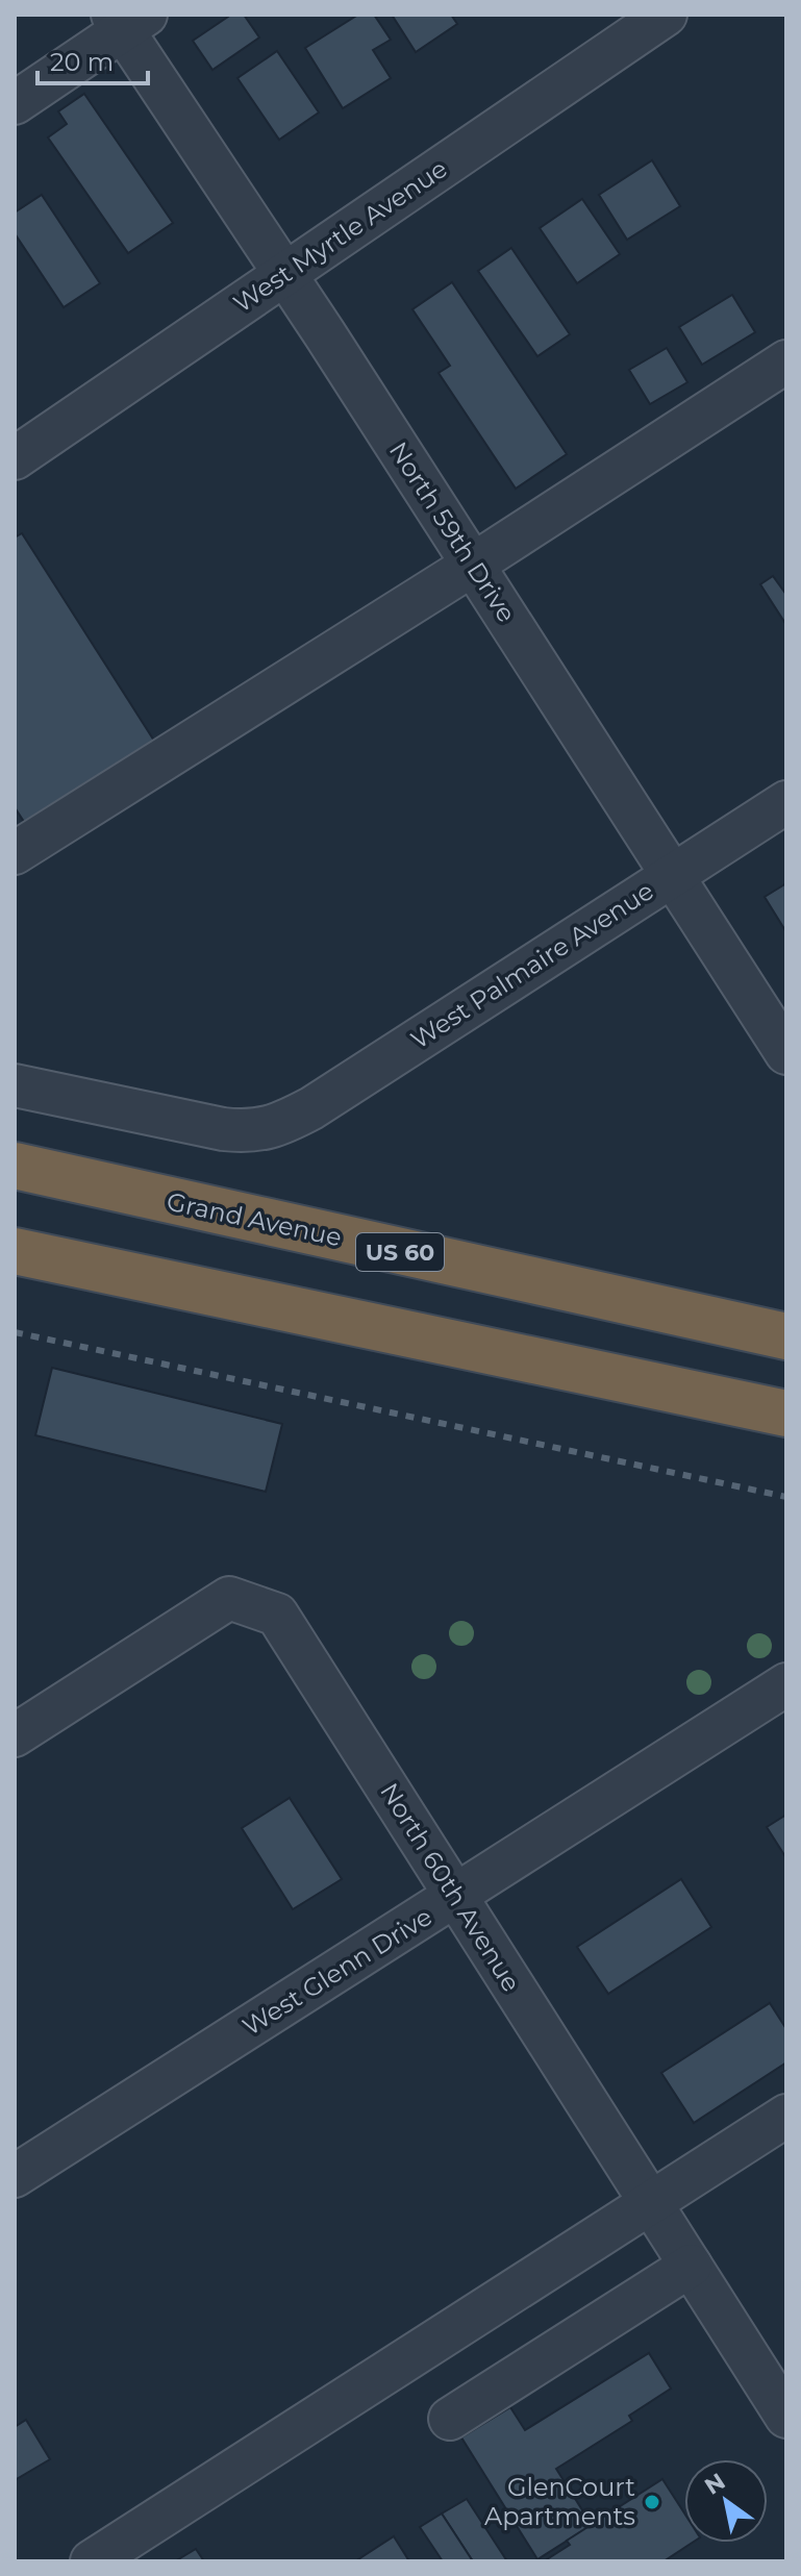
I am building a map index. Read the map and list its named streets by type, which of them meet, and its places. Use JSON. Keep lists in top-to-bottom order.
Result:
{
  "streets": {
    "highway": ["Grand Avenue", "US 60"],
    "street": [
      "West Myrtle Avenue",
      "North 59th Drive",
      "West Palmaire Avenue",
      "North 60th Avenue",
      "West Glenn Drive"
    ]
  },
  "crossings": [
    ["West Myrtle Avenue", "North 59th Drive"],
    ["North 59th Drive", "West Palmaire Avenue"],
    ["North 60th Avenue", "West Glenn Drive"]
  ],
  "places": ["GlenCourt Apartments"],
  "scale_bar": "20 m",
  "north": "top left"
}
